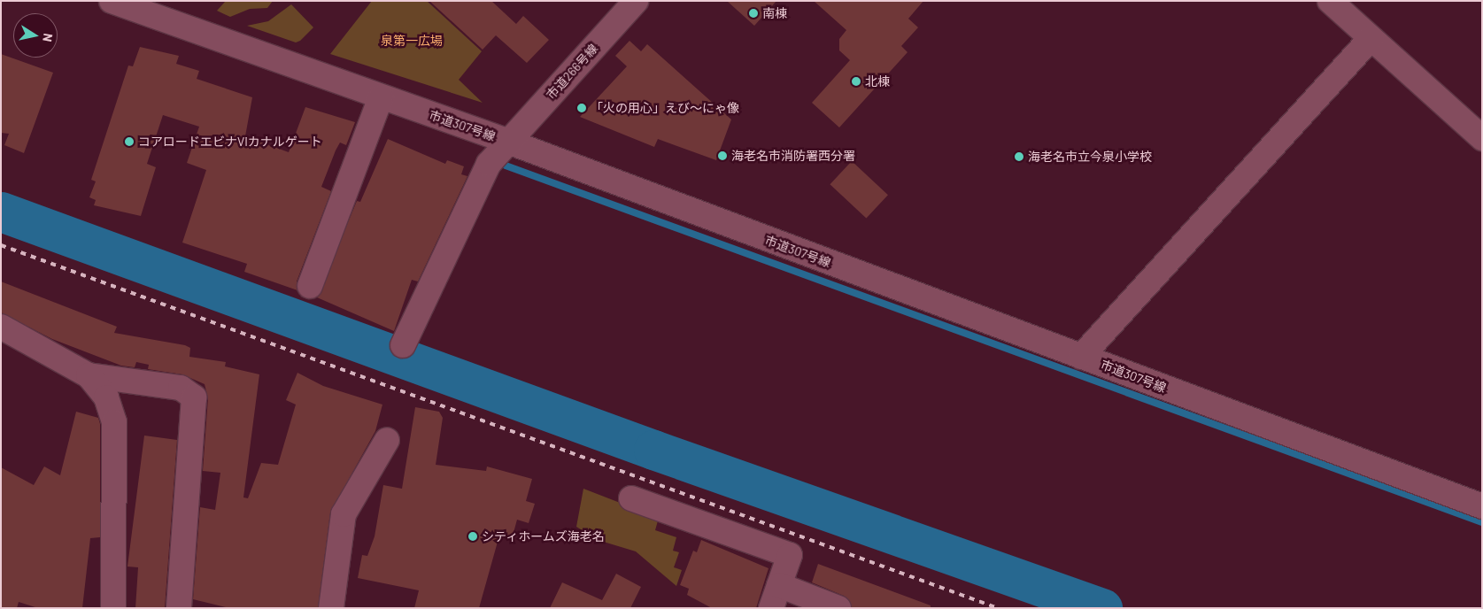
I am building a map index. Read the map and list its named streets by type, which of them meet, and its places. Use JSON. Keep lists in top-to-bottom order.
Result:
{
  "streets": {
    "street": ["市道266号線", "市道307号線"]
  },
  "crossings": [
    ["市道266号線", "市道307号線"]
  ],
  "parks": ["泉第一広場"],
  "places": [
    "南棟",
    "北棟",
    "「火の用心」えび～にゃ像",
    "コアロードエビナVIカナルゲート",
    "海老名市消防署西分署",
    "海老名市立今泉小学校",
    "シティホームズ海老名"
  ],
  "north": "right"
}
